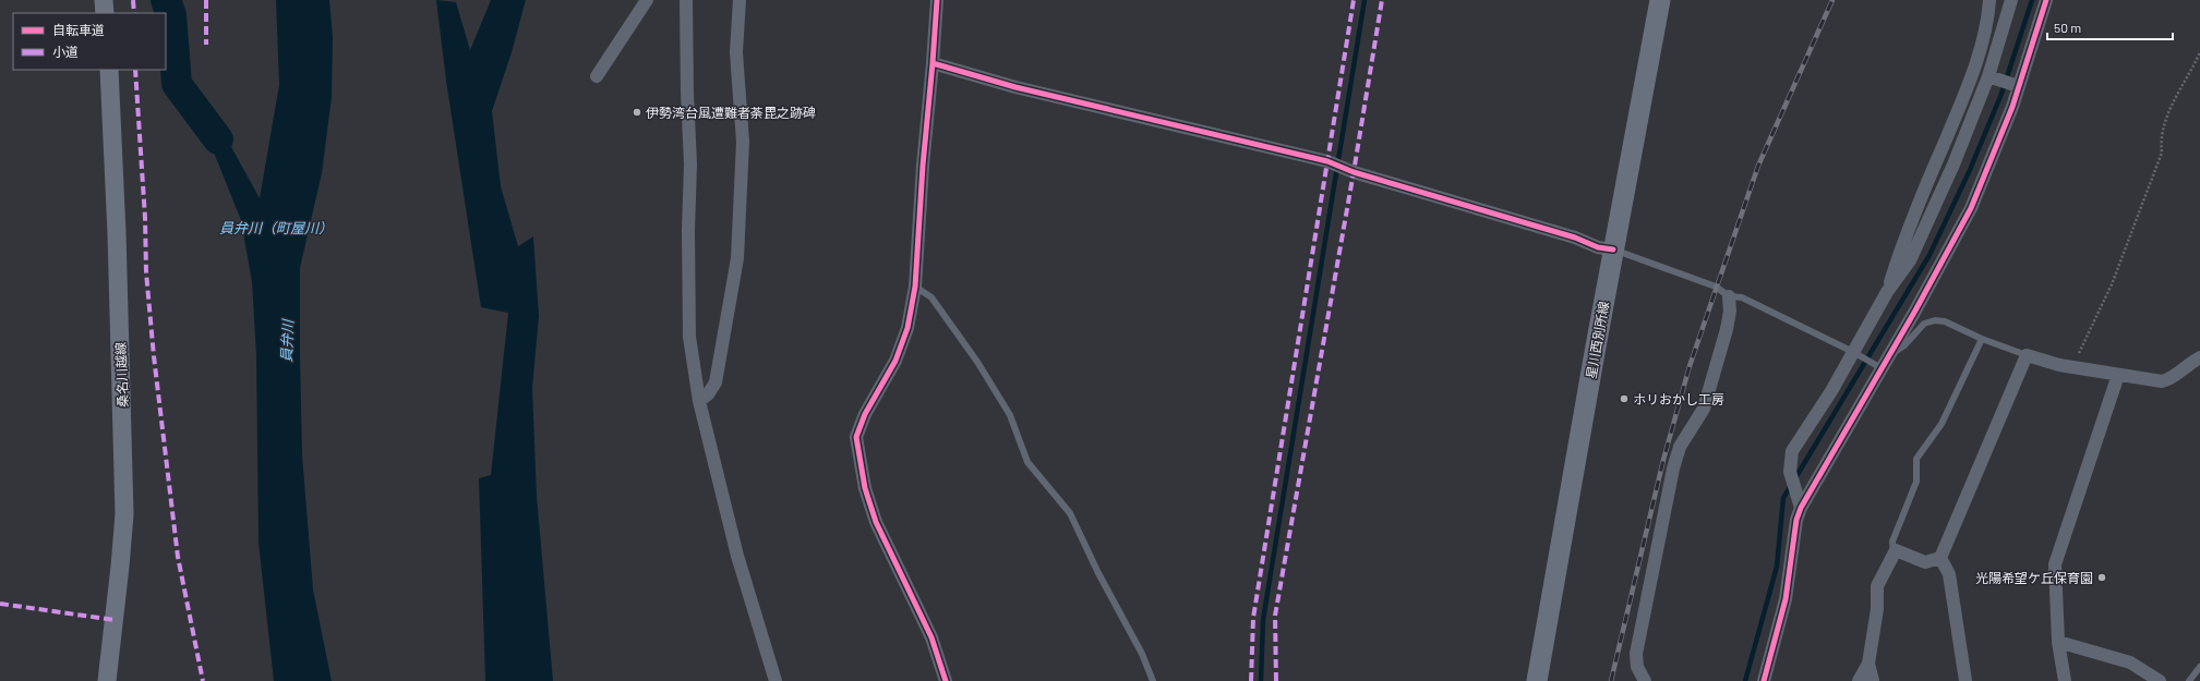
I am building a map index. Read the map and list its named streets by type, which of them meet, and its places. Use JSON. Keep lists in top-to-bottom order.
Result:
{
  "streets": {
    "main road": ["星川西別所線", "桑名川越線"]
  },
  "water": ["員弁川（町屋川）", "員弁川"],
  "places": ["伊勢湾台風遭難者荼毘之跡碑", "ホリおかし工房", "光陽希望ケ丘保育園"],
  "legend": ["自転車道", "小道"],
  "scale_bar": "50 m"
}
